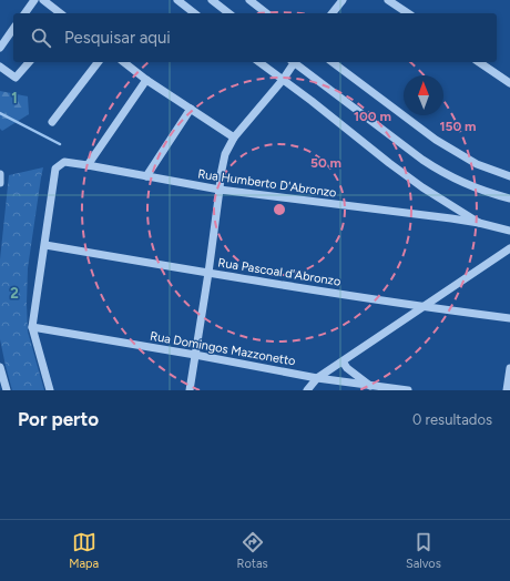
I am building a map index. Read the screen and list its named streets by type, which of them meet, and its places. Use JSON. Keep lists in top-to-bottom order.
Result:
{
  "streets": {
    "street": ["Rua Humberto D'Abronzo", "Rua Pascoal d'Abronzo", "Rua Domingos Mazzonetto"]
  },
  "crossings": [
    ["Rua Humberto D'Abronzo", "Rua Pascoal d'Abronzo"]
  ],
  "north": "top",
  "page": {
    "search": "Pesquisar aqui",
    "heading": ["Por perto", "0 resultados"],
    "nav": ["Mapa", "Rotas", "Salvos"]
  },
  "grid": {
    "rows": ["1", "2"]
  },
  "rings": ["100 m", "150 m", "50 m"]
}
